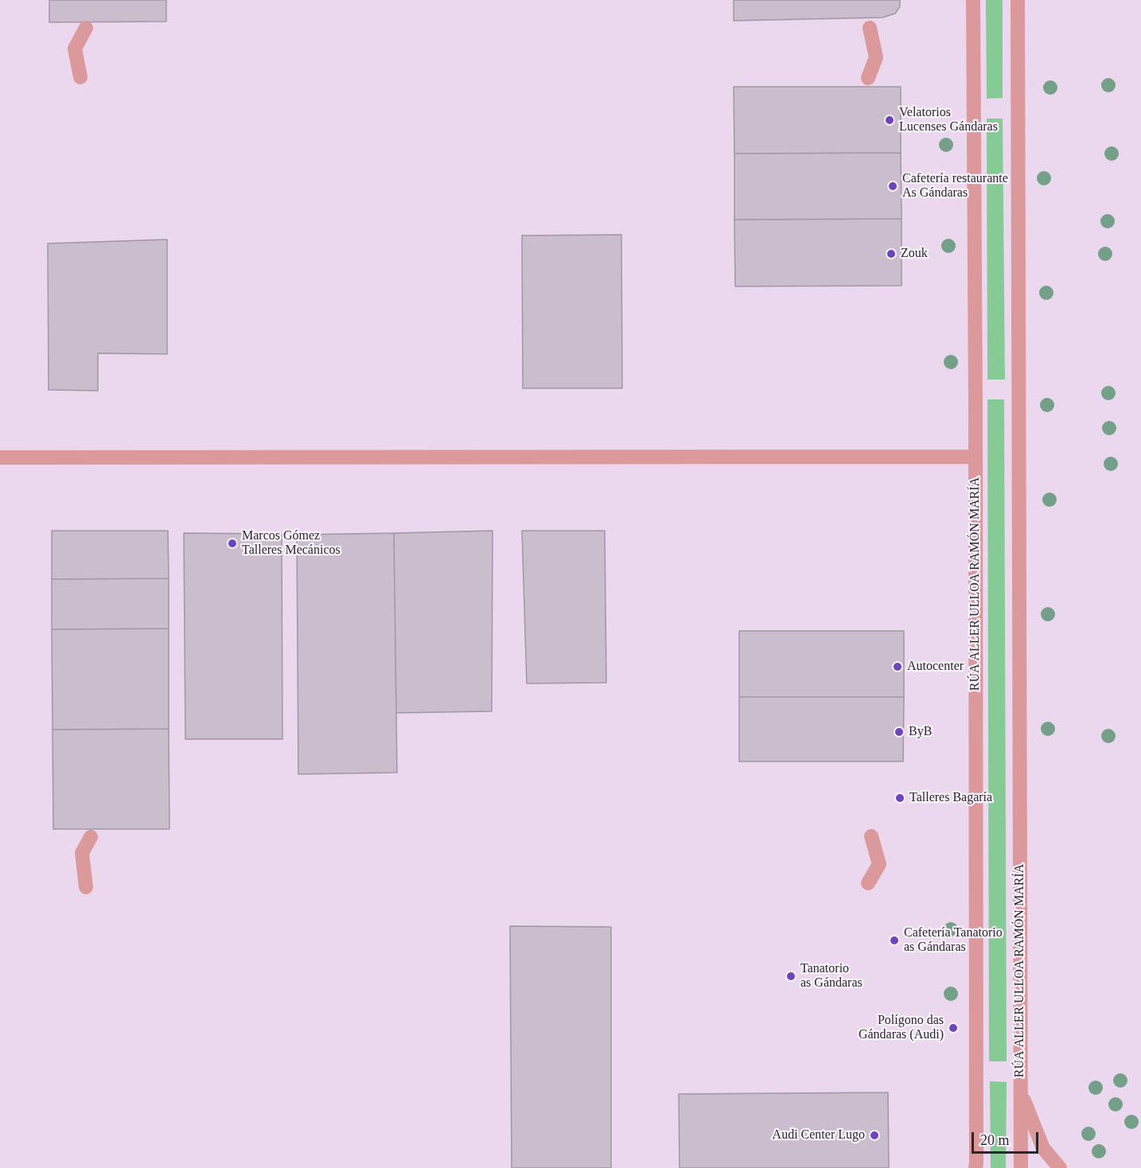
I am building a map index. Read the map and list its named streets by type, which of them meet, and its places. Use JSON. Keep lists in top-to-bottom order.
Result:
{
  "streets": {
    "street": ["RÚA ALLER ULLOA RAMÓN MARÍA"]
  },
  "places": [
    "Velatorios Lucenses Gándaras",
    "Cafetería restaurante As Gándaras",
    "Zouk",
    "Marcos Gómez Talleres Mecánicos",
    "Autocenter",
    "ByB",
    "Talleres Bagaría",
    "Cafetería Tanatorio as Gándaras",
    "Tanatorio as Gándaras",
    "Polígono das Gándaras (Audi)",
    "Audi Center Lugo"
  ],
  "scale_bar": "20 m"
}
